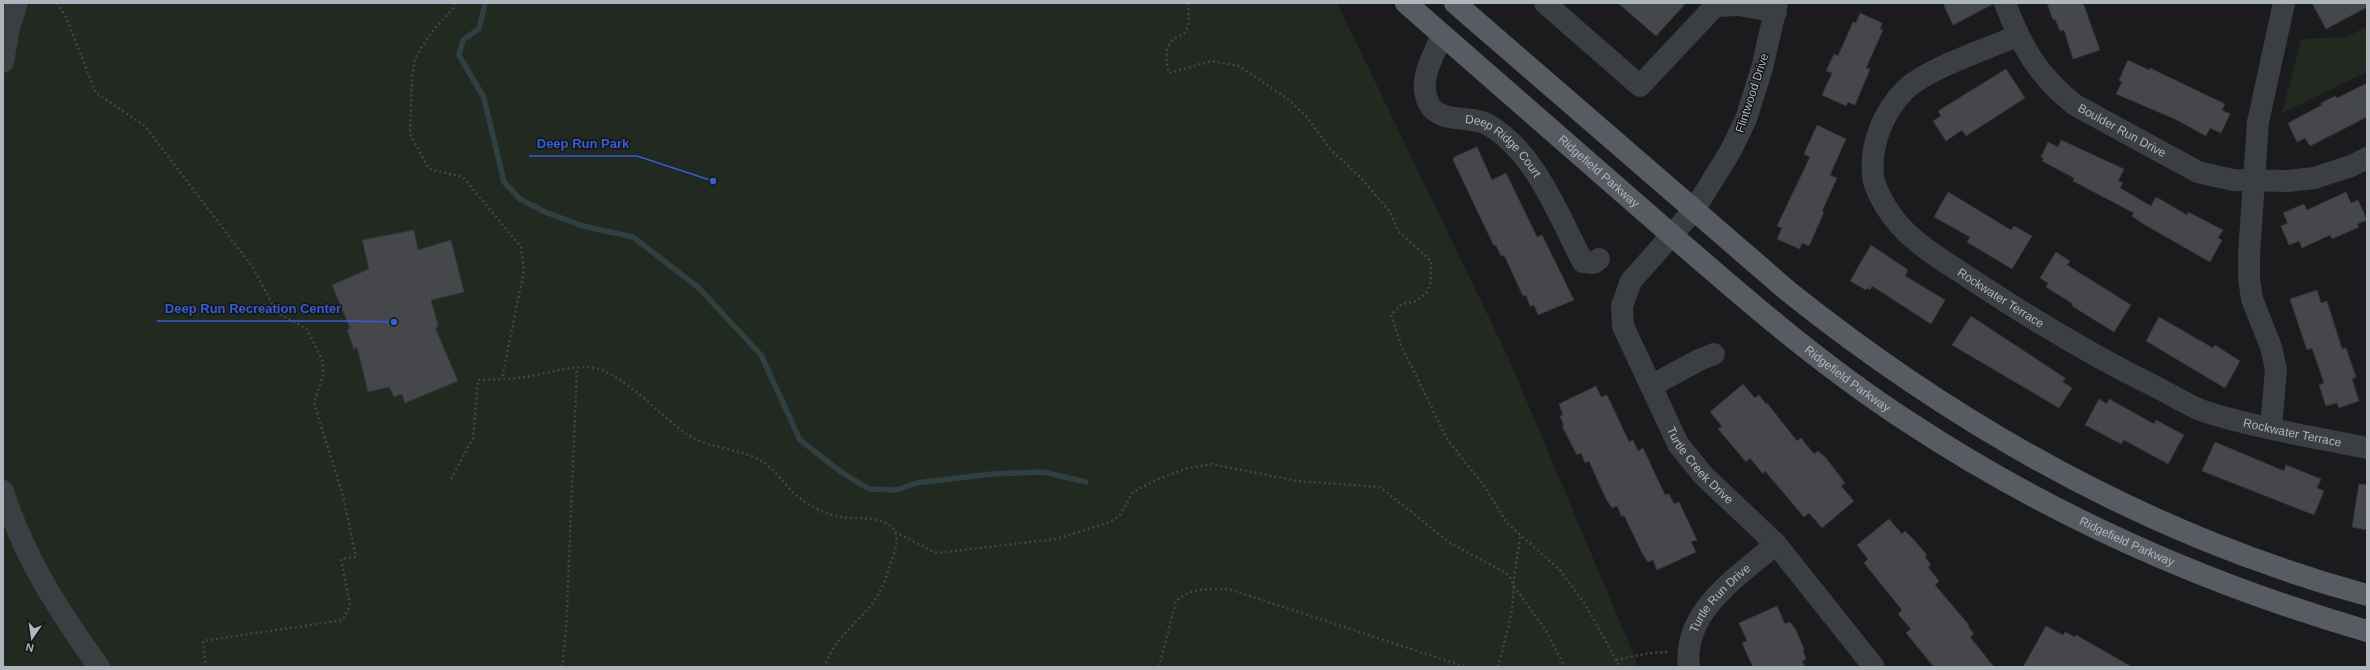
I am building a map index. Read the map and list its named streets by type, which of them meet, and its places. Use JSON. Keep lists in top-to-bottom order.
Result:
{
  "streets": {
    "main road": ["Ridgefield Parkway"],
    "street": [
      "Flintwood Drive",
      "Boulder Run Drive",
      "Deep Ridge Court",
      "Rockwater Terrace",
      "Turtle Creek Drive",
      "Turtle Run Drive"
    ]
  },
  "crossings": [
    ["Flintwood Drive", "Ridgefield Parkway"],
    ["Flintwood Drive", "Turtle Creek Drive"],
    ["Boulder Run Drive", "Rockwater Terrace"],
    ["Deep Ridge Court", "Ridgefield Parkway"],
    ["Ridgefield Parkway", "Turtle Creek Drive"],
    ["Turtle Creek Drive", "Turtle Run Drive"]
  ],
  "places": ["Deep Run Park", "Deep Run Recreation Center"],
  "north": "bottom"
}
